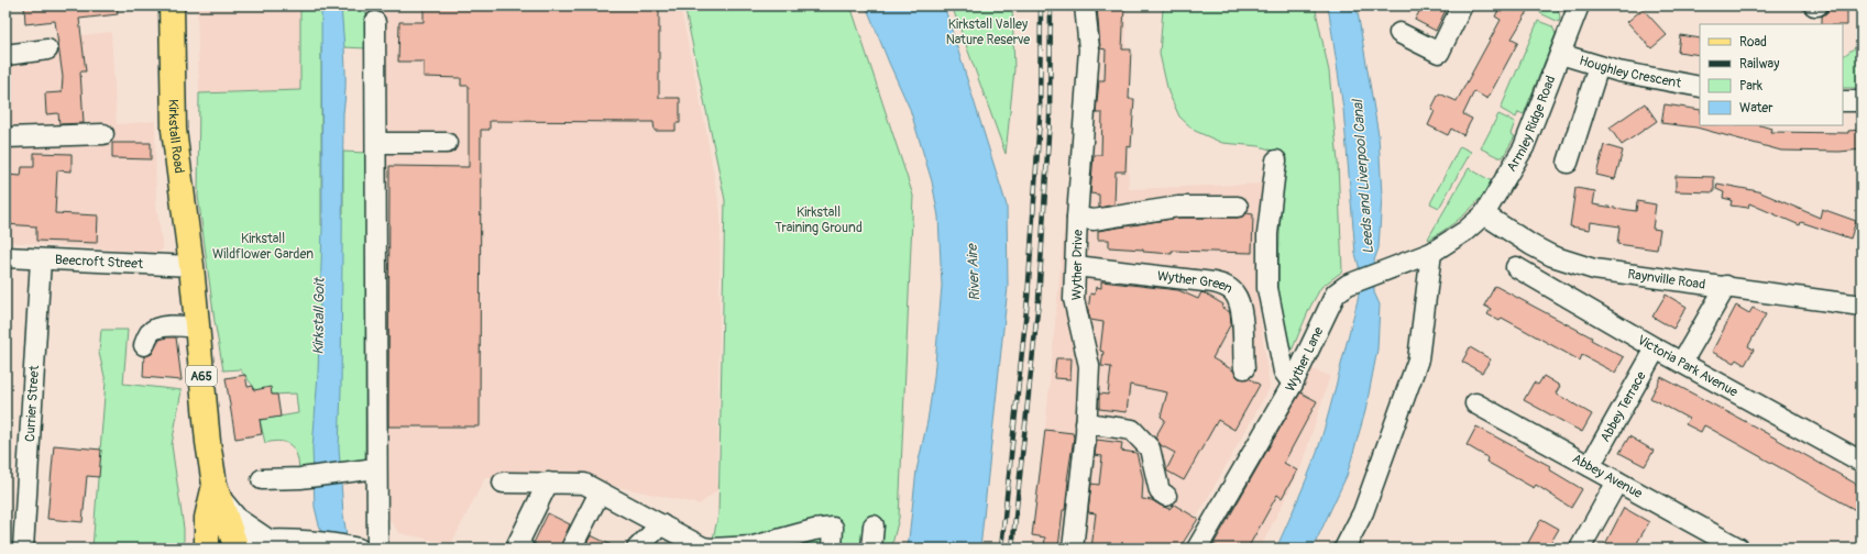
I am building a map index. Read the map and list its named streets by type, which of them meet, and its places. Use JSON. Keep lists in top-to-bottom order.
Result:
{
  "streets": {
    "main road": ["Kirkstall Road", "A65"],
    "street": [
      "Houghley Crescent",
      "Armley Ridge Road",
      "Beecroft Street",
      "Wyther Drive",
      "Raynville Road",
      "Wyther Green",
      "Wyther Lane",
      "Victoria Park Avenue",
      "Currier Street",
      "Abbey Terrace",
      "Abbey Avenue"
    ]
  },
  "crossings": [
    ["Houghley Crescent", "Armley Ridge Road"],
    ["Armley Ridge Road", "Raynville Road"],
    ["Armley Ridge Road", "Wyther Lane"],
    ["Kirkstall Road", "Beecroft Street"],
    ["Kirkstall Road", "A65"],
    ["Beecroft Street", "A65"],
    ["Beecroft Street", "Currier Street"],
    ["Wyther Drive", "Wyther Green"],
    ["Victoria Park Avenue", "Abbey Terrace"],
    ["Abbey Terrace", "Abbey Avenue"]
  ],
  "water": ["Leeds and Liverpool Canal", "River Aire", "Kirkstall Goit"],
  "parks": ["Kirkstall Valley Nature Reserve", "Kirkstall Training Ground", "Kirkstall Wildflower Garden"],
  "legend": [
    "Road",
    "Railway",
    "Park",
    "Water"
  ]
}
